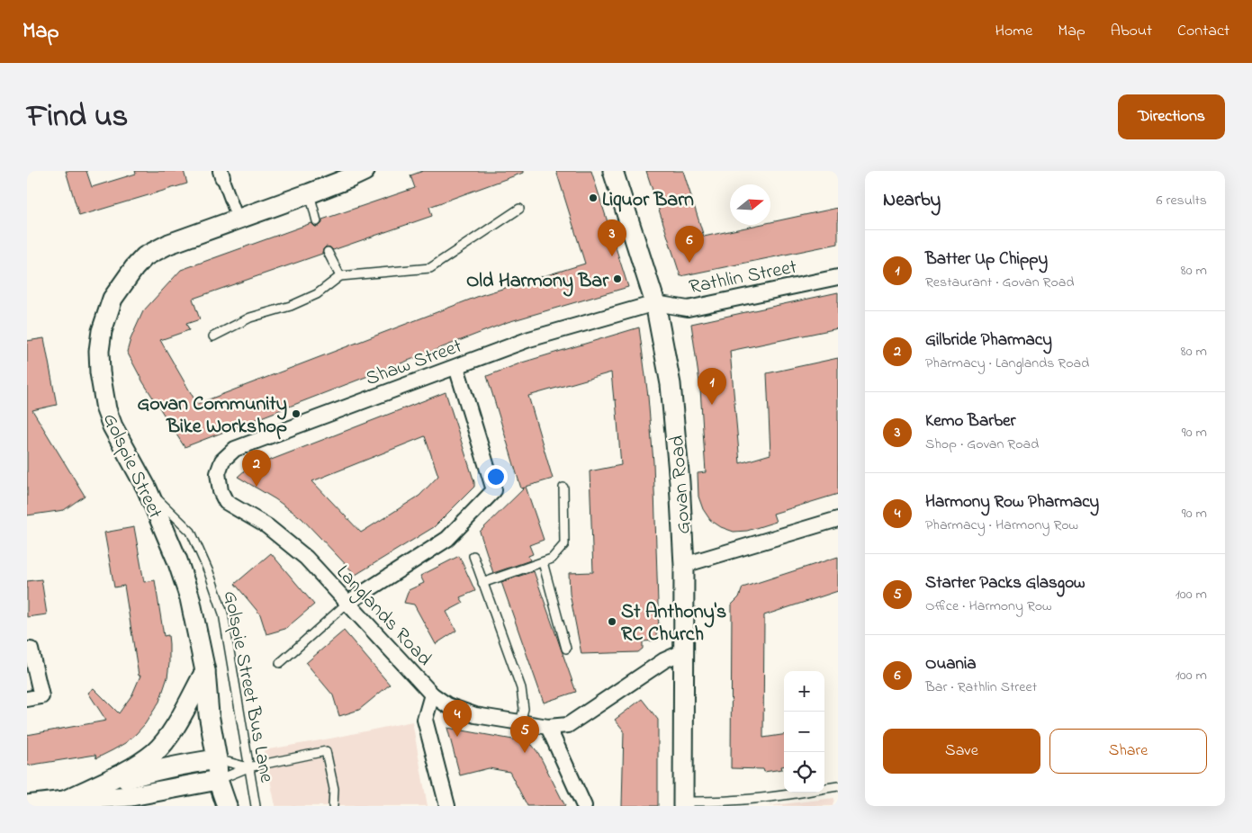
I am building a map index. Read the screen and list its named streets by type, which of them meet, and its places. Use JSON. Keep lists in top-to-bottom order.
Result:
{
  "streets": {
    "street": [
      "Rathlin Street",
      "Shaw Street",
      "Golspie Street",
      "Govan Road",
      "Langlands Road"
    ],
    "lane": ["Golspie Street Bus Lane"]
  },
  "crossings": [
    ["Rathlin Street", "Shaw Street"],
    ["Rathlin Street", "Govan Road"],
    ["Shaw Street", "Govan Road"],
    ["Shaw Street", "Langlands Road"],
    ["Golspie Street", "Golspie Street Bus Lane"]
  ],
  "places": [
    "Liquor Barn",
    "Old Harmony Bar",
    "Govan Community Bike Workshop",
    "St Anthony's RC Church"
  ],
  "north": "right",
  "page": {
    "header": "Map",
    "nav": [
      "Home",
      "Map",
      "About",
      "Contact"
    ],
    "title": "Find us",
    "buttons": [
      "Directions",
      ["Save", "Share"]
    ],
    "heading": ["Nearby", "6 results"],
    "pins": [
      "3",
      "6",
      "1",
      "2",
      "4",
      "5"
    ],
    "list": [
      {
        "mark": "1",
        "name": "Batter Up Chippy",
        "note": "Restaurant · Govan Road",
        "value": "80 m"
      },
      {
        "mark": "2",
        "name": "Gilbride Pharmacy",
        "note": "Pharmacy · Langlands Road",
        "value": "80 m"
      },
      {
        "mark": "3",
        "name": "Kemo Barber",
        "note": "Shop · Govan Road",
        "value": "90 m"
      },
      {
        "mark": "4",
        "name": "Harmony Row Pharmacy",
        "note": "Pharmacy · Harmony Row",
        "value": "90 m"
      },
      {
        "mark": "5",
        "name": "Starter Packs Glasgow",
        "note": "Office · Harmony Row",
        "value": "100 m"
      },
      {
        "mark": "6",
        "name": "Ouania",
        "note": "Bar · Rathlin Street",
        "value": "100 m"
      }
    ],
    "map_buttons": ["+", "−"]
  }
}
